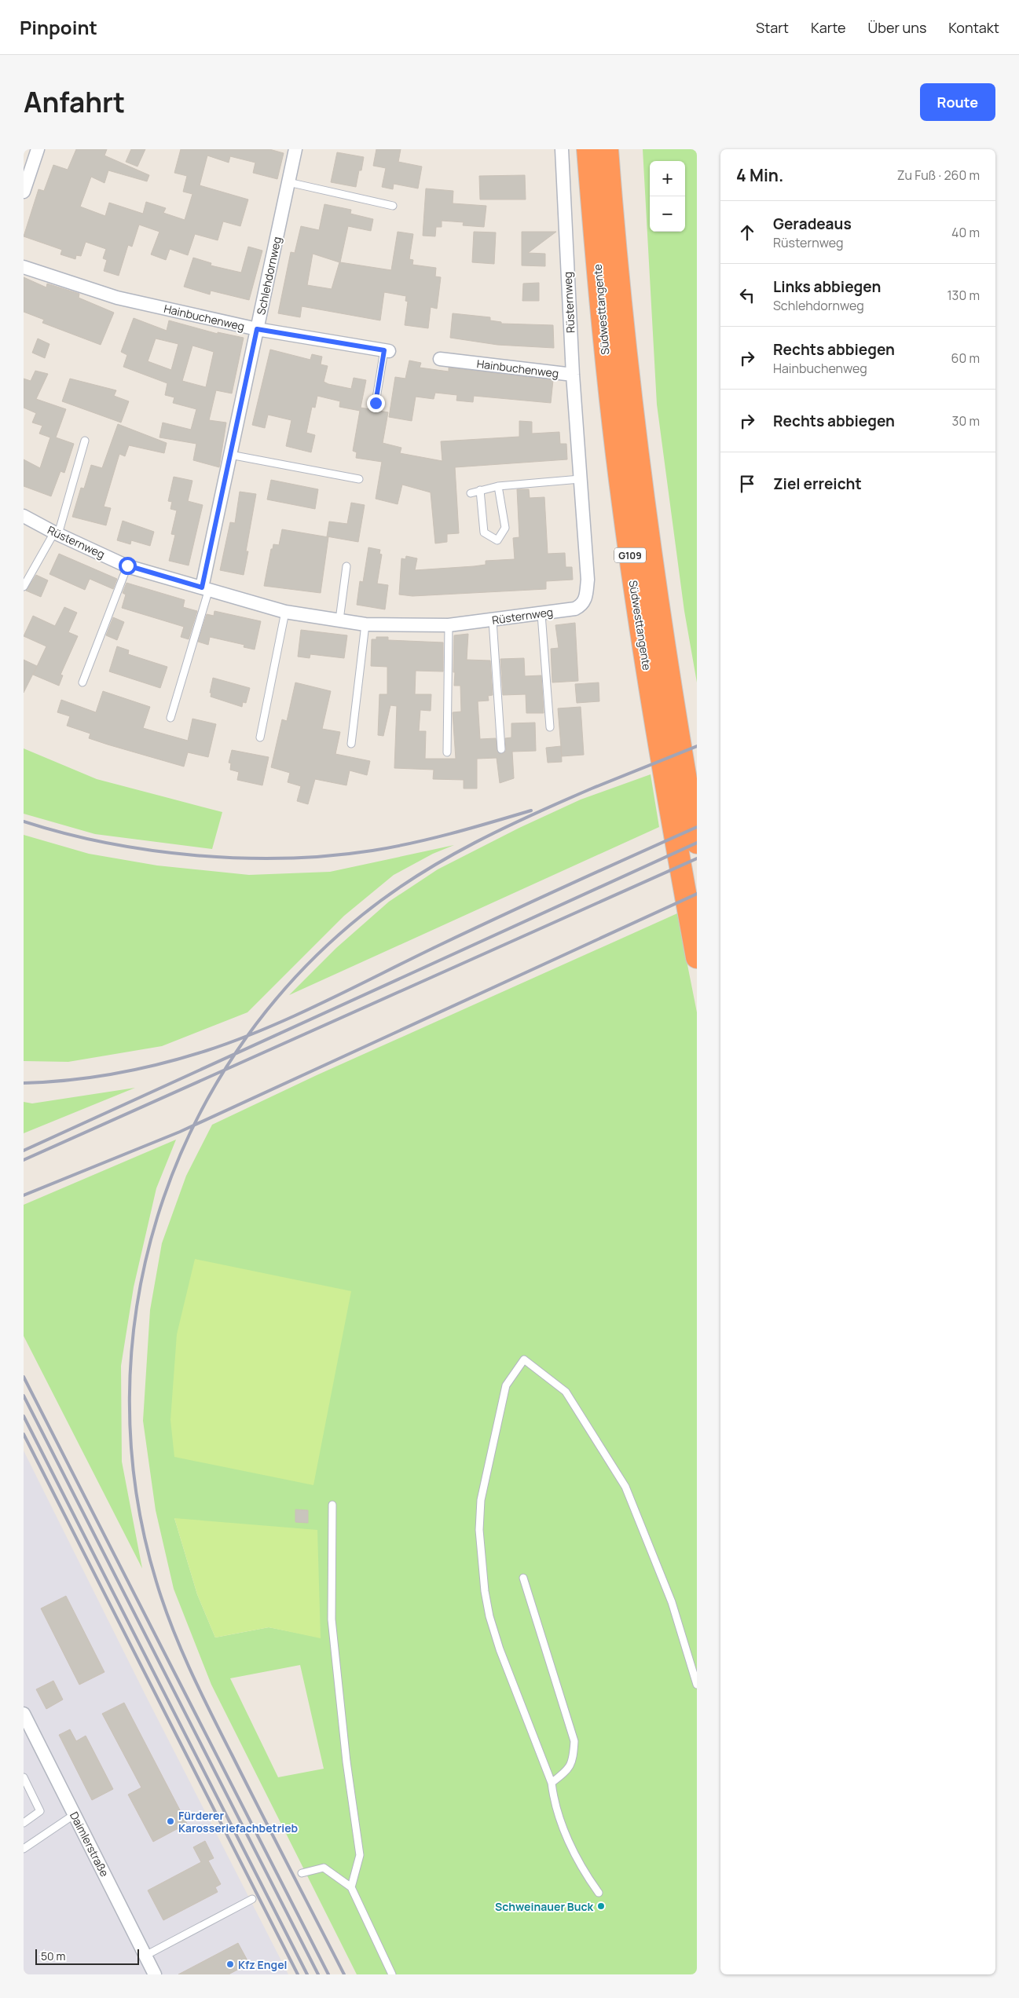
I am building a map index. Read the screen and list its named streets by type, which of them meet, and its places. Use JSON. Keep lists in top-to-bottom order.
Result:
{
  "streets": {
    "highway": ["Südwesttangente", "G109"],
    "street": [
      "Schlehdornweg",
      "Rüsternweg",
      "Hainbuchenweg",
      "Daimlerstraße"
    ]
  },
  "crossings": [
    ["Schlehdornweg", "Rüsternweg"],
    ["Schlehdornweg", "Hainbuchenweg"],
    ["Rüsternweg", "Hainbuchenweg"]
  ],
  "places": ["Fürderer Karosseriefachbetrieb", "Schweinauer Buck", "Kfz Engel"],
  "scale_bar": "50 m",
  "page": {
    "header": "Pinpoint",
    "nav": [
      "Start",
      "Karte",
      "Über uns",
      "Kontakt"
    ],
    "title": "Anfahrt",
    "buttons": "Route",
    "heading": ["4 Min.", "Zu Fuß · 260 m"],
    "map_buttons": ["+", "−"],
    "list": [
      ["Geradeaus", "Rüsternweg", "40 m"],
      ["Links abbiegen", "Schlehdornweg", "130 m"],
      ["Rechts abbiegen", "Hainbuchenweg", "60 m"],
      ["Rechts abbiegen", "30 m"],
      "Ziel erreicht"
    ],
    "scale": "50 m"
  }
}
